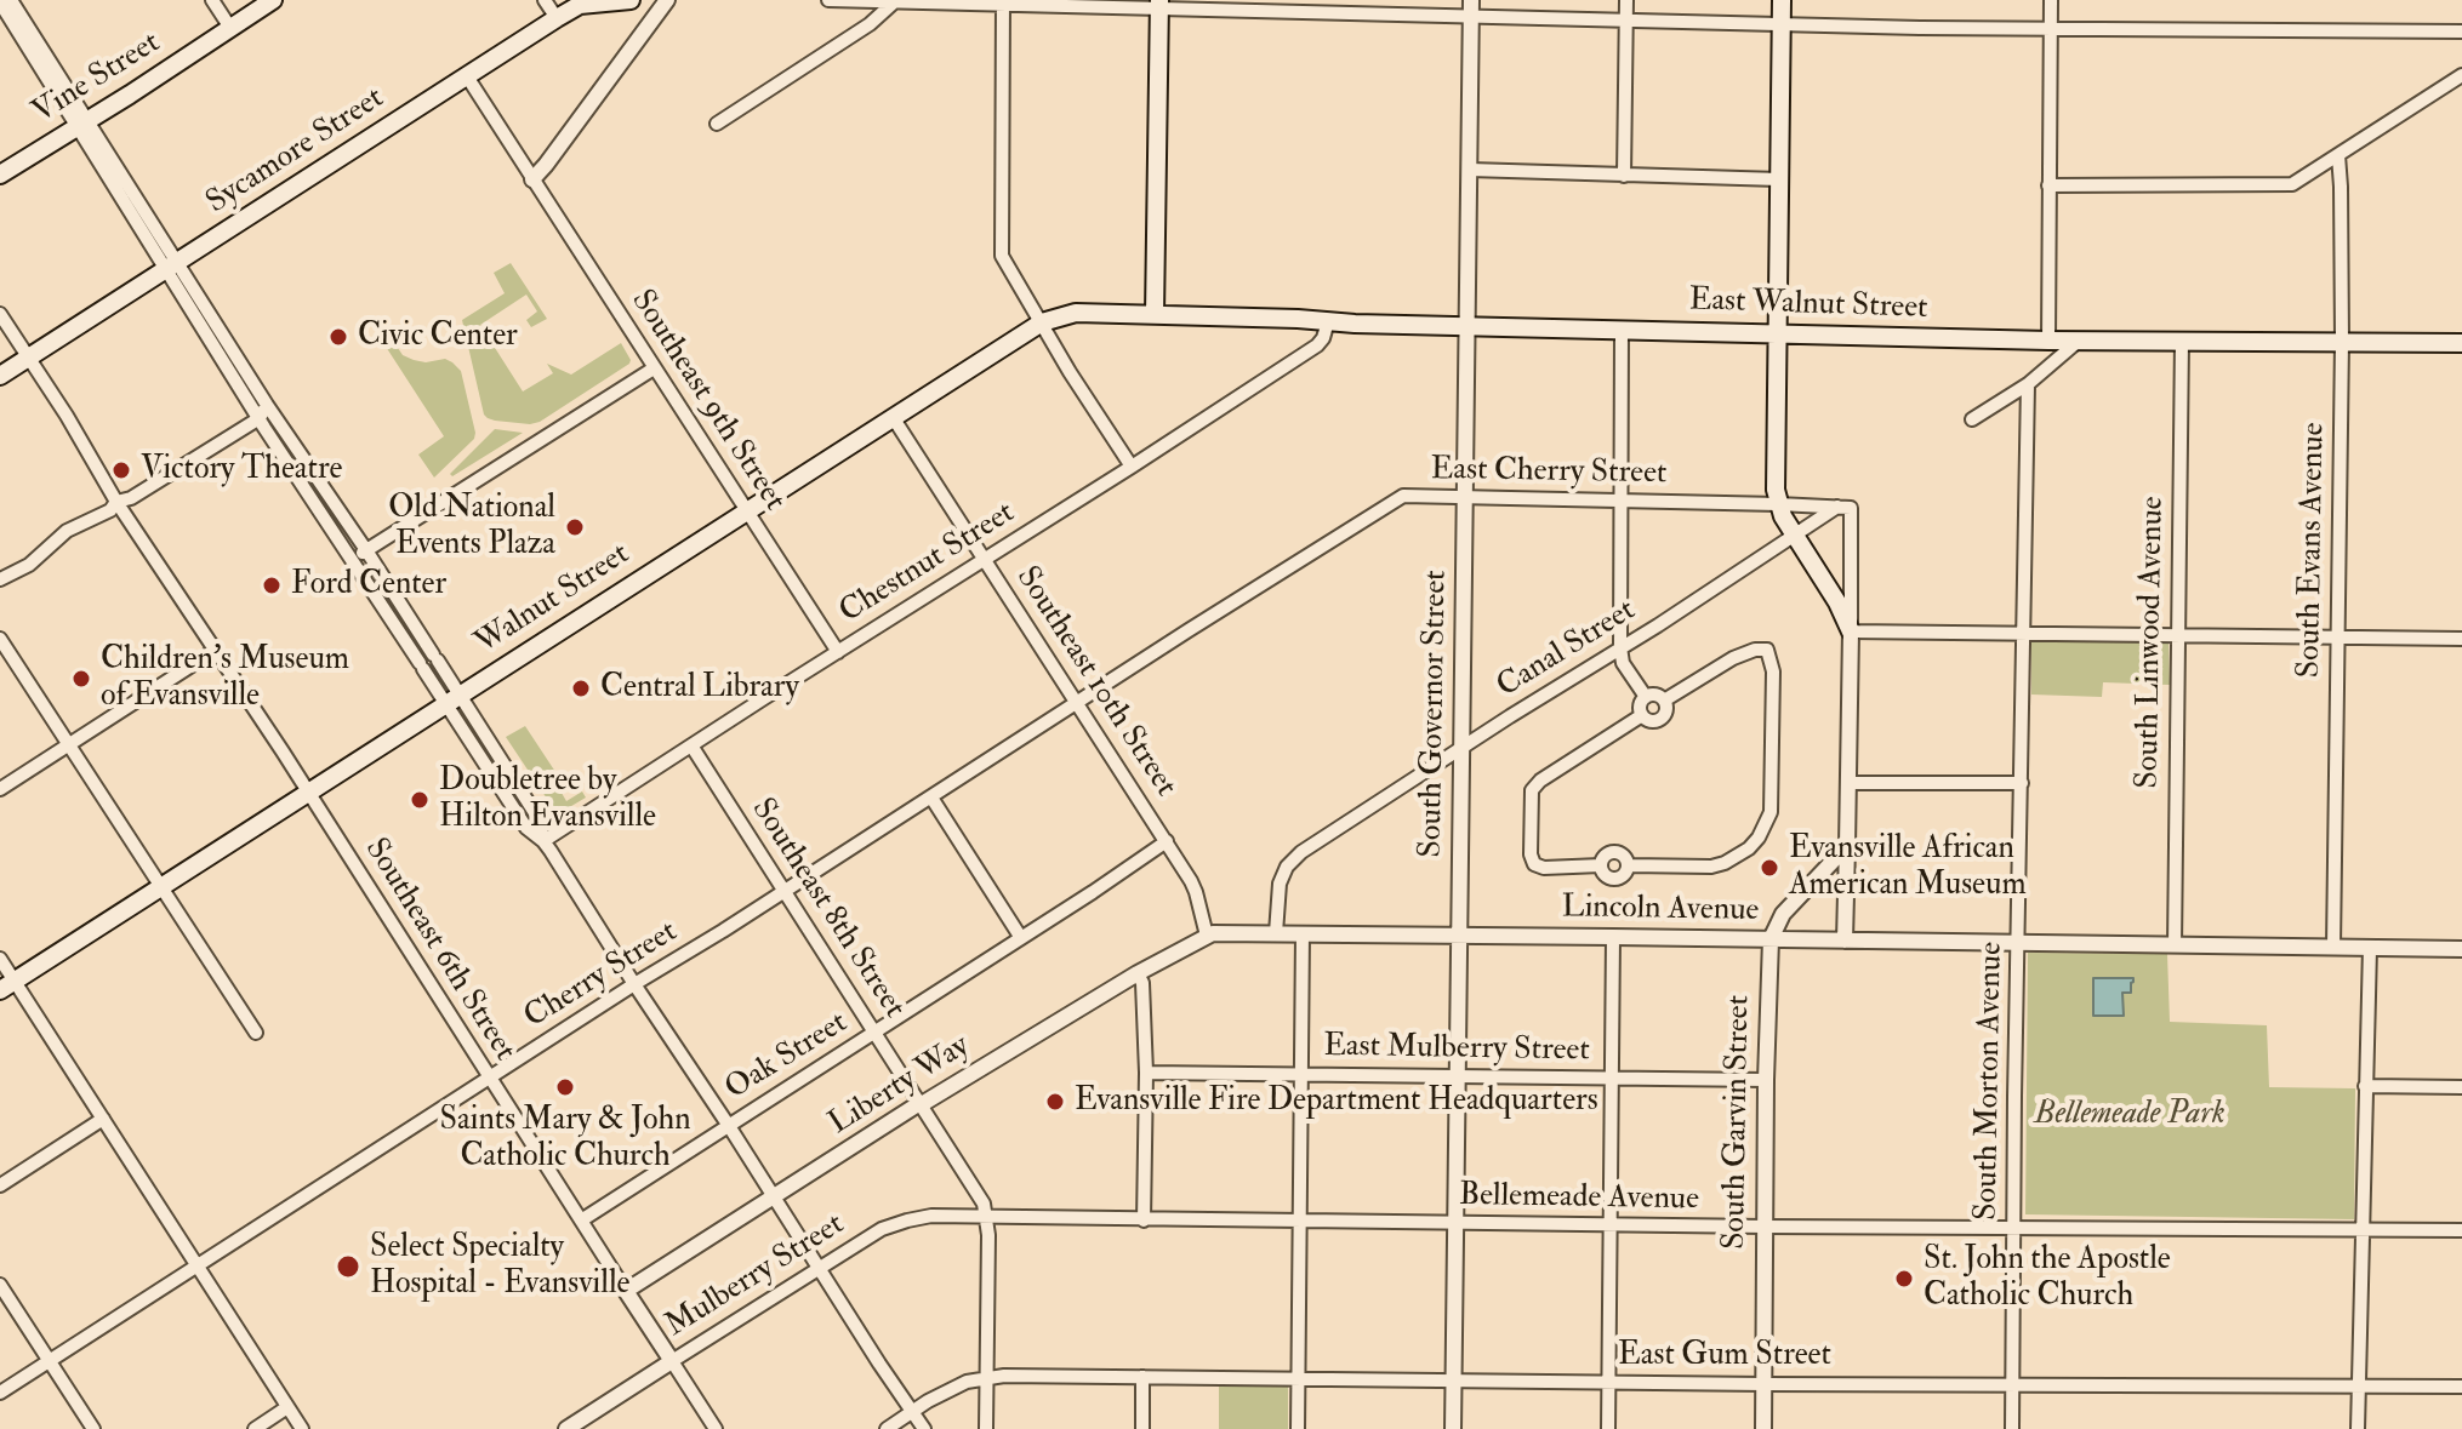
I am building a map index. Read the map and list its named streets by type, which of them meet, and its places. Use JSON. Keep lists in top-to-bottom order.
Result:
{
  "streets": {
    "main road": [
      "Vine Street",
      "Sycamore Street",
      "East Walnut Street",
      "Walnut Street"
    ],
    "street": [
      "Southeast 9th Street",
      "East Cherry Street",
      "South Evans Avenue",
      "Chestnut Street",
      "South Linwood Avenue",
      "Canal Street",
      "Southeast 10th Street",
      "South Governor Street",
      "Southeast 8th Street",
      "Lincoln Avenue",
      "Southeast 6th Street",
      "Cherry Street",
      "East Mulberry Street",
      "Oak Street",
      "South Morton Avenue",
      "Liberty Way",
      "South Garvin Street",
      "Bellemeade Avenue",
      "Mulberry Street",
      "East Gum Street"
    ]
  },
  "crossings": [
    ["Sycamore Street", "Southeast 9th Street"],
    ["Sycamore Street", "Southeast 6th Street"],
    ["East Walnut Street", "South Evans Avenue"],
    ["East Walnut Street", "Chestnut Street"],
    ["East Walnut Street", "Walnut Street"],
    ["East Walnut Street", "South Linwood Avenue"],
    ["East Walnut Street", "South Governor Street"],
    ["Southeast 9th Street", "Chestnut Street"],
    ["Southeast 9th Street", "Walnut Street"],
    ["East Cherry Street", "Canal Street"],
    ["East Cherry Street", "South Governor Street"],
    ["East Cherry Street", "Cherry Street"],
    ["South Evans Avenue", "Lincoln Avenue"],
    ["Chestnut Street", "Southeast 10th Street"],
    ["Chestnut Street", "Southeast 8th Street"],
    ["Walnut Street", "Southeast 10th Street"],
    ["Walnut Street", "Southeast 6th Street"],
    ["South Linwood Avenue", "Lincoln Avenue"],
    ["Canal Street", "South Governor Street"],
    ["Canal Street", "Lincoln Avenue"],
    ["Southeast 10th Street", "Lincoln Avenue"],
    ["Southeast 10th Street", "Cherry Street"],
    ["Southeast 10th Street", "Oak Street"],
    ["Southeast 10th Street", "Liberty Way"],
    ["South Governor Street", "Lincoln Avenue"],
    ["South Governor Street", "East Mulberry Street"],
    ["South Governor Street", "Bellemeade Avenue"],
    ["South Governor Street", "East Gum Street"],
    ["Southeast 8th Street", "Cherry Street"],
    ["Southeast 8th Street", "Oak Street"],
    ["Southeast 8th Street", "Liberty Way"],
    ["Southeast 8th Street", "Bellemeade Avenue"],
    ["Southeast 8th Street", "Mulberry Street"],
    ["Southeast 8th Street", "East Gum Street"],
    ["Lincoln Avenue", "South Morton Avenue"],
    ["Lincoln Avenue", "Liberty Way"],
    ["Lincoln Avenue", "South Garvin Street"],
    ["Southeast 6th Street", "Cherry Street"],
    ["Southeast 6th Street", "Oak Street"],
    ["Southeast 6th Street", "Liberty Way"],
    ["Southeast 6th Street", "Mulberry Street"],
    ["East Mulberry Street", "South Garvin Street"],
    ["South Morton Avenue", "Bellemeade Avenue"],
    ["South Morton Avenue", "East Gum Street"],
    ["South Garvin Street", "Bellemeade Avenue"],
    ["South Garvin Street", "East Gum Street"],
    ["Bellemeade Avenue", "Mulberry Street"]
  ],
  "parks": ["Bellemeade Park"],
  "places": [
    "Civic Center",
    "Victory Theatre",
    "Old National Events Plaza",
    "Ford Center",
    "Children's Museum of Evansville",
    "Central Library",
    "Doubletree by Hilton Evansville",
    "Evansville African American Museum",
    "Saints Mary & John Catholic Church",
    "Evansville Fire Department Headquarters",
    "Select Specialty Hospital - Evansville",
    "St. John the Apostle Catholic Church"
  ]
}
